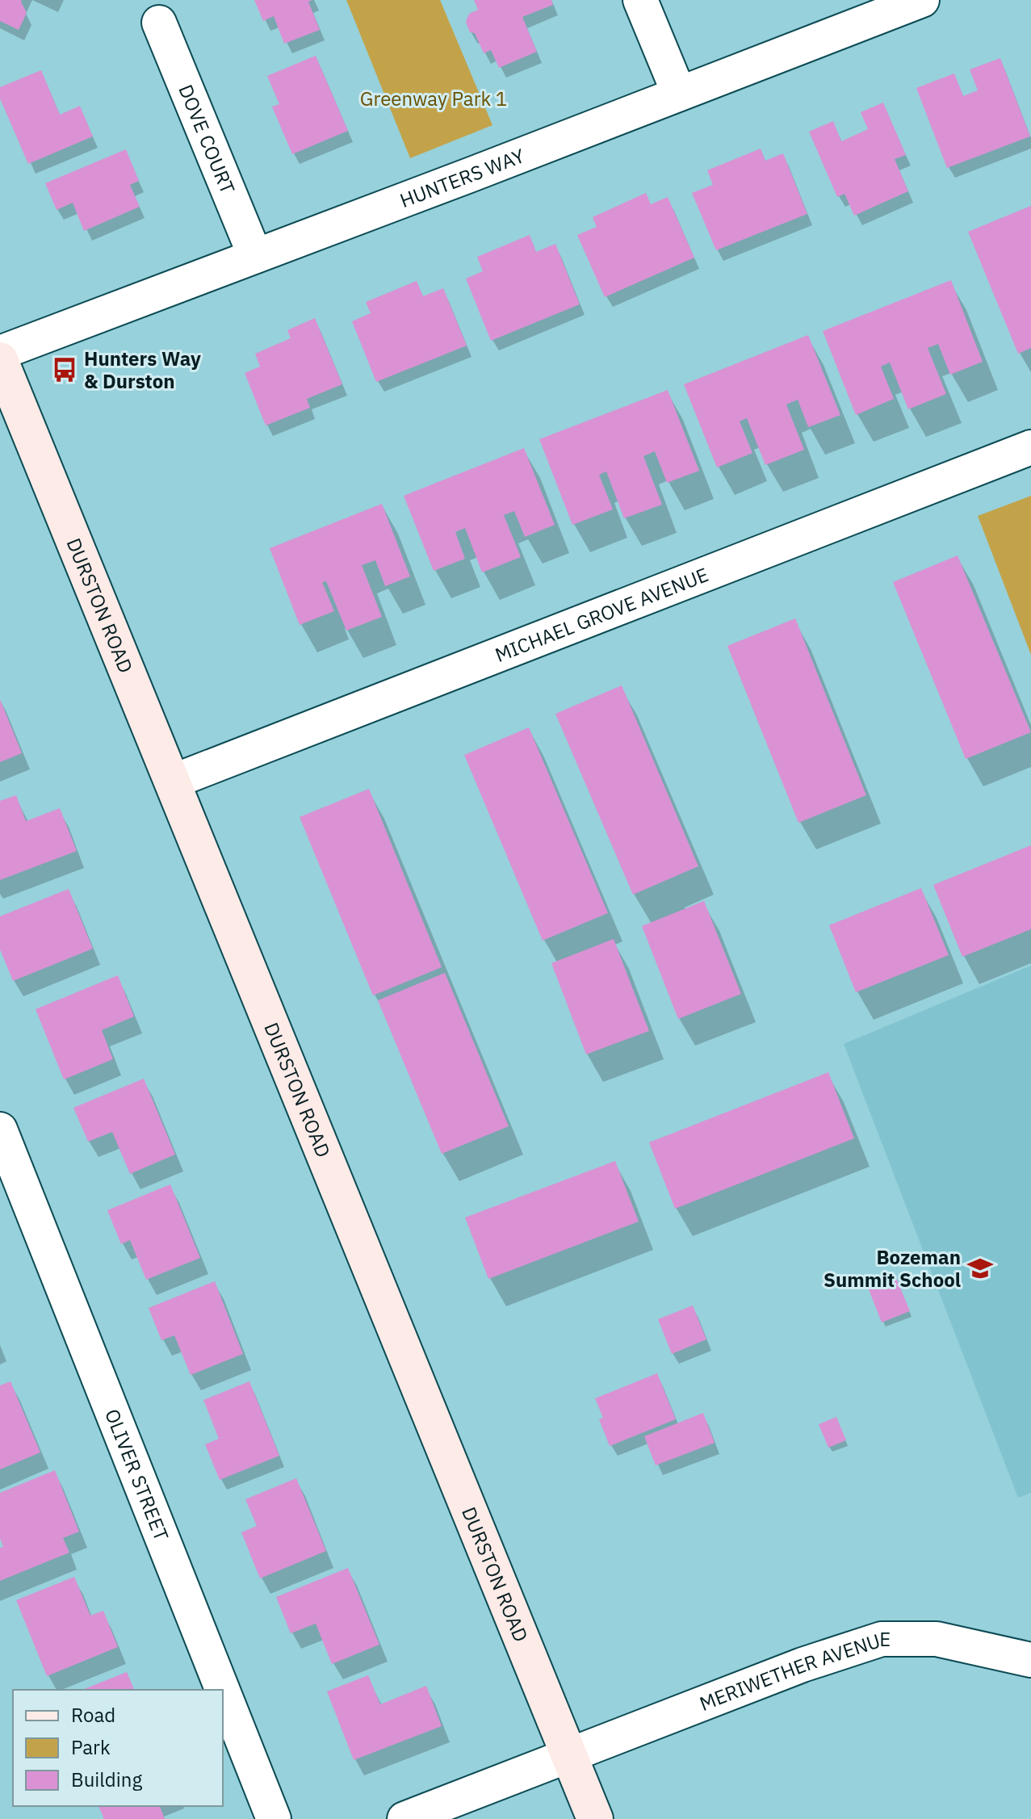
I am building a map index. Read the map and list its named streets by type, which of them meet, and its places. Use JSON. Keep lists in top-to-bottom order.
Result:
{
  "streets": {
    "main road": ["DURSTON ROAD"],
    "street": [
      "DOVE COURT",
      "HUNTERS WAY",
      "MICHAEL GROVE AVENUE",
      "OLIVER STREET",
      "MERIWETHER AVENUE"
    ]
  },
  "crossings": [
    ["DOVE COURT", "HUNTERS WAY"],
    ["DURSTON ROAD", "MICHAEL GROVE AVENUE"],
    ["DURSTON ROAD", "MERIWETHER AVENUE"]
  ],
  "parks": ["Greenway Park 1"],
  "places": {
    "bus stop": ["Hunters Way & Durston"],
    "school or university": ["Bozeman Summit School"]
  },
  "legend": ["Road", "Park", "Building"]
}
